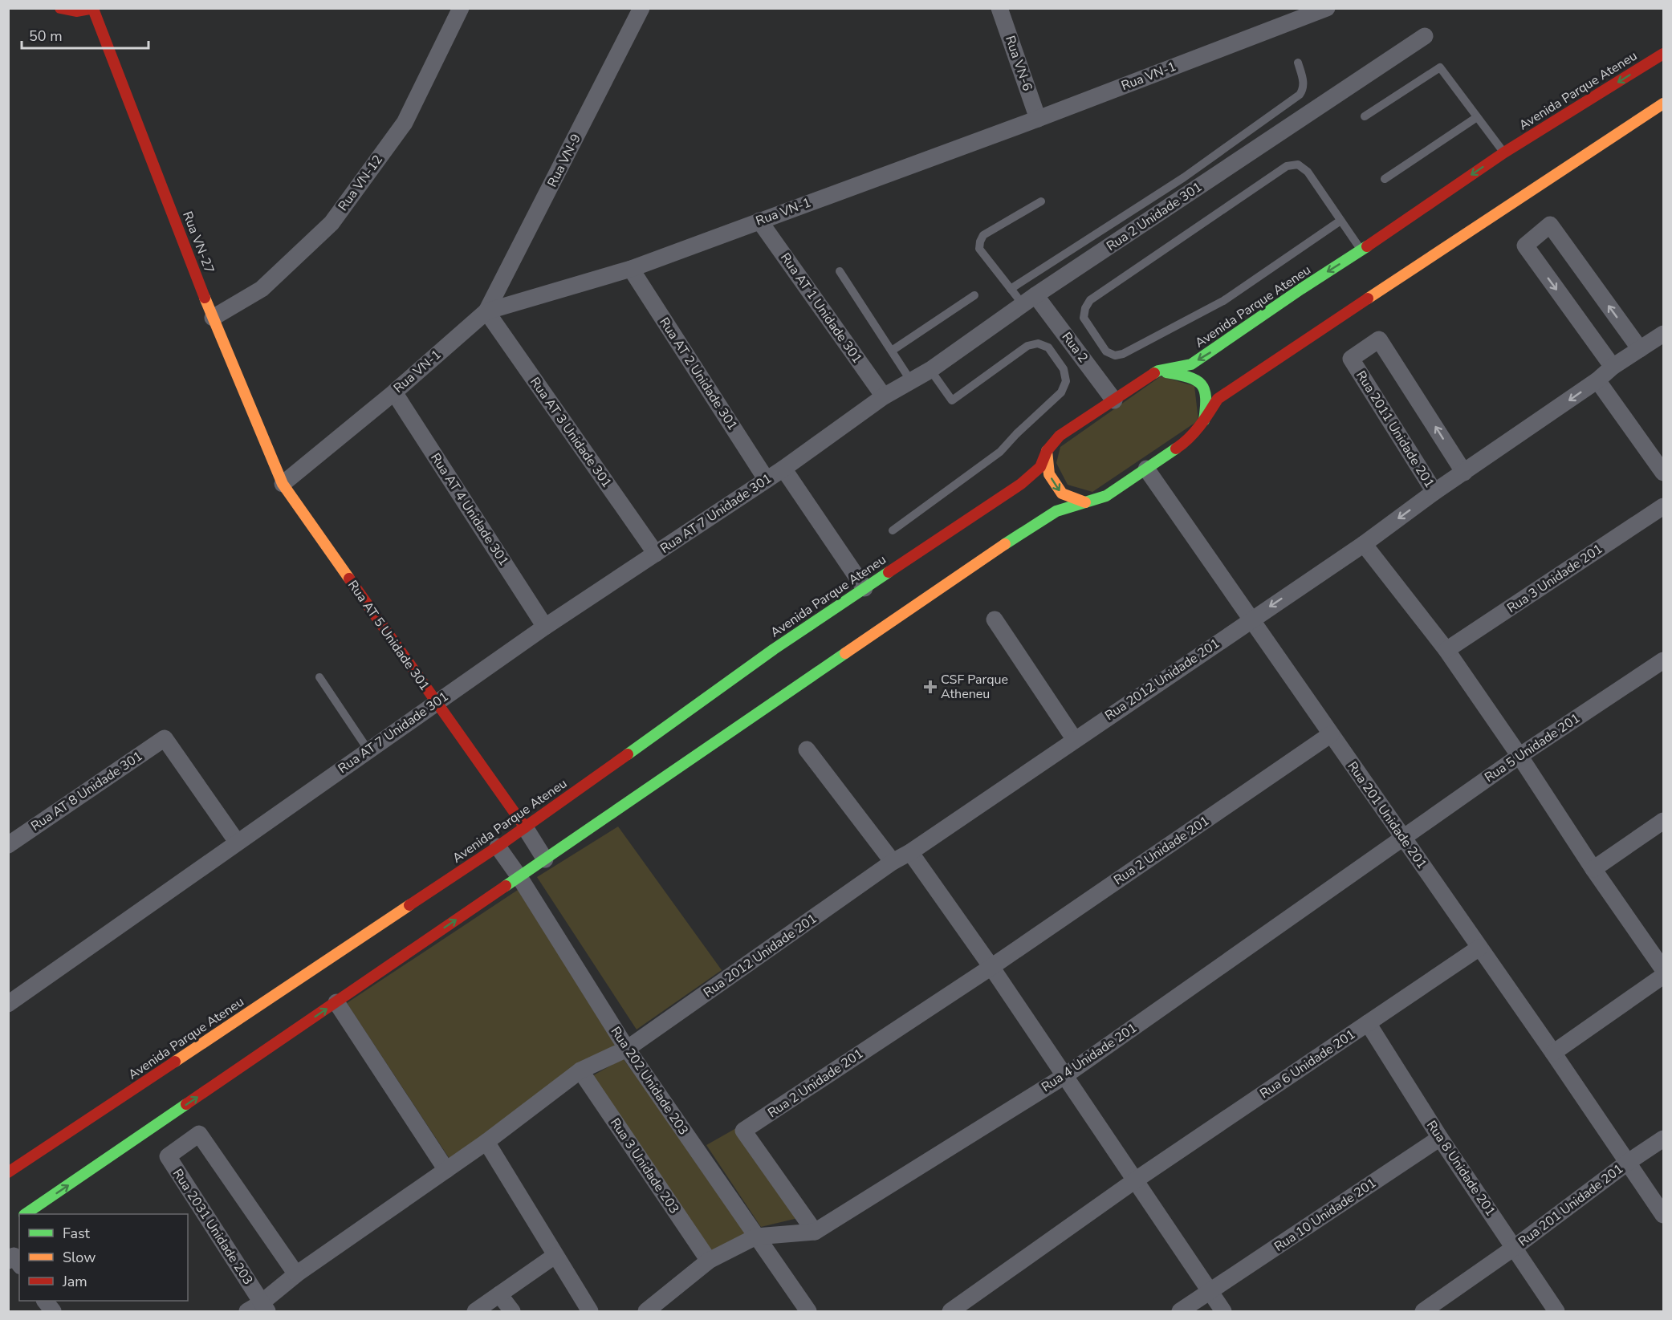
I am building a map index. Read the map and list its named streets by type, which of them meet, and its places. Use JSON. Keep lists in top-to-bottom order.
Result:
{
  "streets": {
    "street": [
      "Rua VN-6",
      "Rua VN-1",
      "Avenida Parque Ateneu",
      "Rua VN-9",
      "Rua VN-12",
      "Rua 2 Unidade 301",
      "Rua VN-27",
      "Rua AT 1 Unidade 301",
      "Rua 2",
      "Rua AT 2 Unidade 301",
      "Rua 2011 Unidade 201",
      "Rua AT 3 Unidade 301",
      "Rua AT 4 Unidade 301",
      "Rua AT 7 Unidade 301",
      "Rua 3 Unidade 201",
      "Rua AT 5 Unidade 301",
      "Rua 2012 Unidade 201",
      "Rua 5 Unidade 201",
      "Rua AT 8 Unidade 301",
      "Rua 201 Unidade 201",
      "Rua 2 Unidade 201",
      "Rua 4 Unidade 201",
      "Rua 6 Unidade 201",
      "Rua 202 Unidade 203",
      "Rua 3 Unidade 203",
      "Rua 8 Unidade 201",
      "Rua 10 Unidade 201",
      "Rua 2031 Unidade 203"
    ]
  },
  "crossings": [
    ["Rua VN-6", "Rua VN-1"],
    ["Rua VN-1", "Rua VN-9"],
    ["Rua VN-1", "Rua VN-27"],
    ["Rua VN-1", "Rua AT 1 Unidade 301"],
    ["Rua VN-1", "Rua AT 2 Unidade 301"],
    ["Rua VN-1", "Rua AT 3 Unidade 301"],
    ["Rua VN-1", "Rua AT 4 Unidade 301"],
    ["Rua VN-1", "Rua AT 5 Unidade 301"],
    ["Avenida Parque Ateneu", "Rua 2"],
    ["Avenida Parque Ateneu", "Rua AT 7 Unidade 301"],
    ["Avenida Parque Ateneu", "Rua AT 5 Unidade 301"],
    ["Avenida Parque Ateneu", "Rua 202 Unidade 203"],
    ["Rua VN-9", "Rua AT 3 Unidade 301"],
    ["Rua VN-12", "Rua VN-27"],
    ["Rua 2 Unidade 301", "Rua AT 1 Unidade 301"],
    ["Rua 2 Unidade 301", "Rua 2"],
    ["Rua 2 Unidade 301", "Rua AT 7 Unidade 301"],
    ["Rua VN-27", "Rua AT 5 Unidade 301"],
    ["Rua AT 1 Unidade 301", "Rua AT 7 Unidade 301"],
    ["Rua AT 2 Unidade 301", "Rua AT 7 Unidade 301"],
    ["Rua 2011 Unidade 201", "Rua 2012 Unidade 201"],
    ["Rua 2011 Unidade 201", "Rua 201 Unidade 201"],
    ["Rua AT 3 Unidade 301", "Rua AT 7 Unidade 301"],
    ["Rua AT 4 Unidade 301", "Rua AT 7 Unidade 301"],
    ["Rua AT 7 Unidade 301", "Rua AT 5 Unidade 301"],
    ["Rua AT 7 Unidade 301", "Rua AT 8 Unidade 301"],
    ["Rua 2012 Unidade 201", "Rua 201 Unidade 201"],
    ["Rua 2012 Unidade 201", "Rua 202 Unidade 203"],
    ["Rua 2012 Unidade 201", "Rua 2031 Unidade 203"],
    ["Rua 5 Unidade 201", "Rua 201 Unidade 201"],
    ["Rua 5 Unidade 201", "Rua 4 Unidade 201"],
    ["Rua 201 Unidade 201", "Rua 2 Unidade 201"],
    ["Rua 201 Unidade 201", "Rua 4 Unidade 201"],
    ["Rua 201 Unidade 201", "Rua 6 Unidade 201"],
    ["Rua 201 Unidade 201", "Rua 8 Unidade 201"],
    ["Rua 2 Unidade 201", "Rua 4 Unidade 201"],
    ["Rua 4 Unidade 201", "Rua 202 Unidade 203"],
    ["Rua 6 Unidade 201", "Rua 8 Unidade 201"],
    ["Rua 202 Unidade 203", "Rua 2031 Unidade 203"],
    ["Rua 3 Unidade 203", "Rua 2031 Unidade 203"],
    ["Rua 8 Unidade 201", "Rua 10 Unidade 201"]
  ],
  "places": {
    "health": ["CSF Parque Atheneu"]
  },
  "legend": ["Fast", "Slow", "Jam"],
  "scale_bar": "50 m"
}
